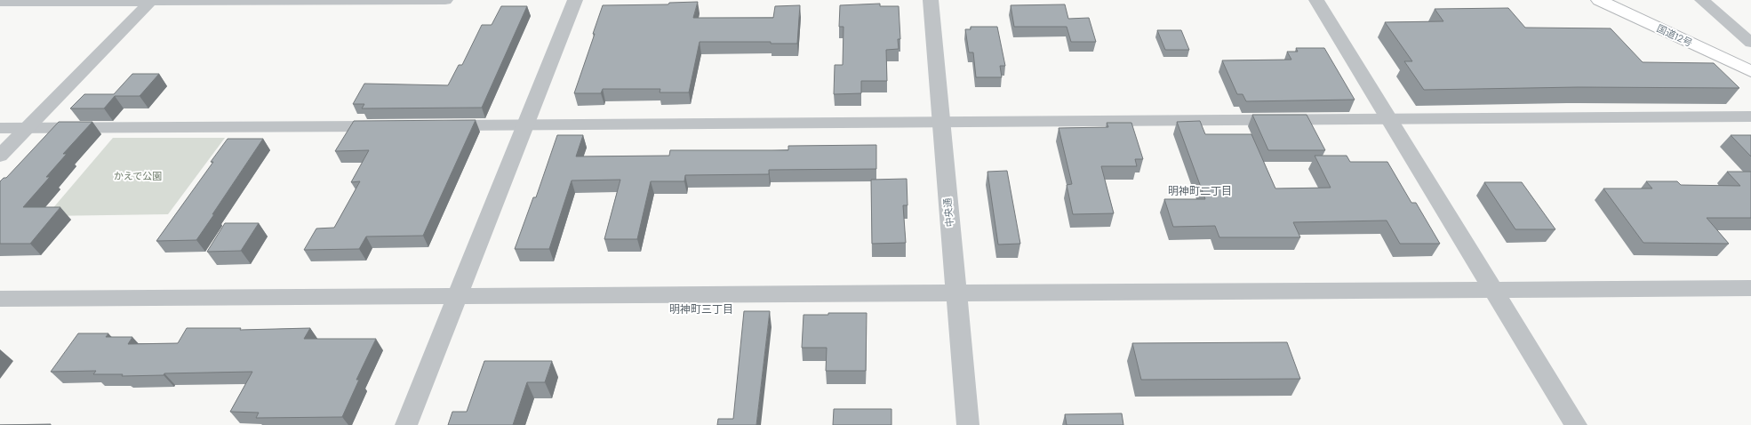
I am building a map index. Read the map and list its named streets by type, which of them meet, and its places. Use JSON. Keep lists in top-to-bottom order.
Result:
{
  "streets": {
    "highway": ["国道12号"],
    "street": ["中央通"]
  },
  "districts": ["明神町二丁目", "明神町三丁目"],
  "parks": ["かえで公園"]
}
